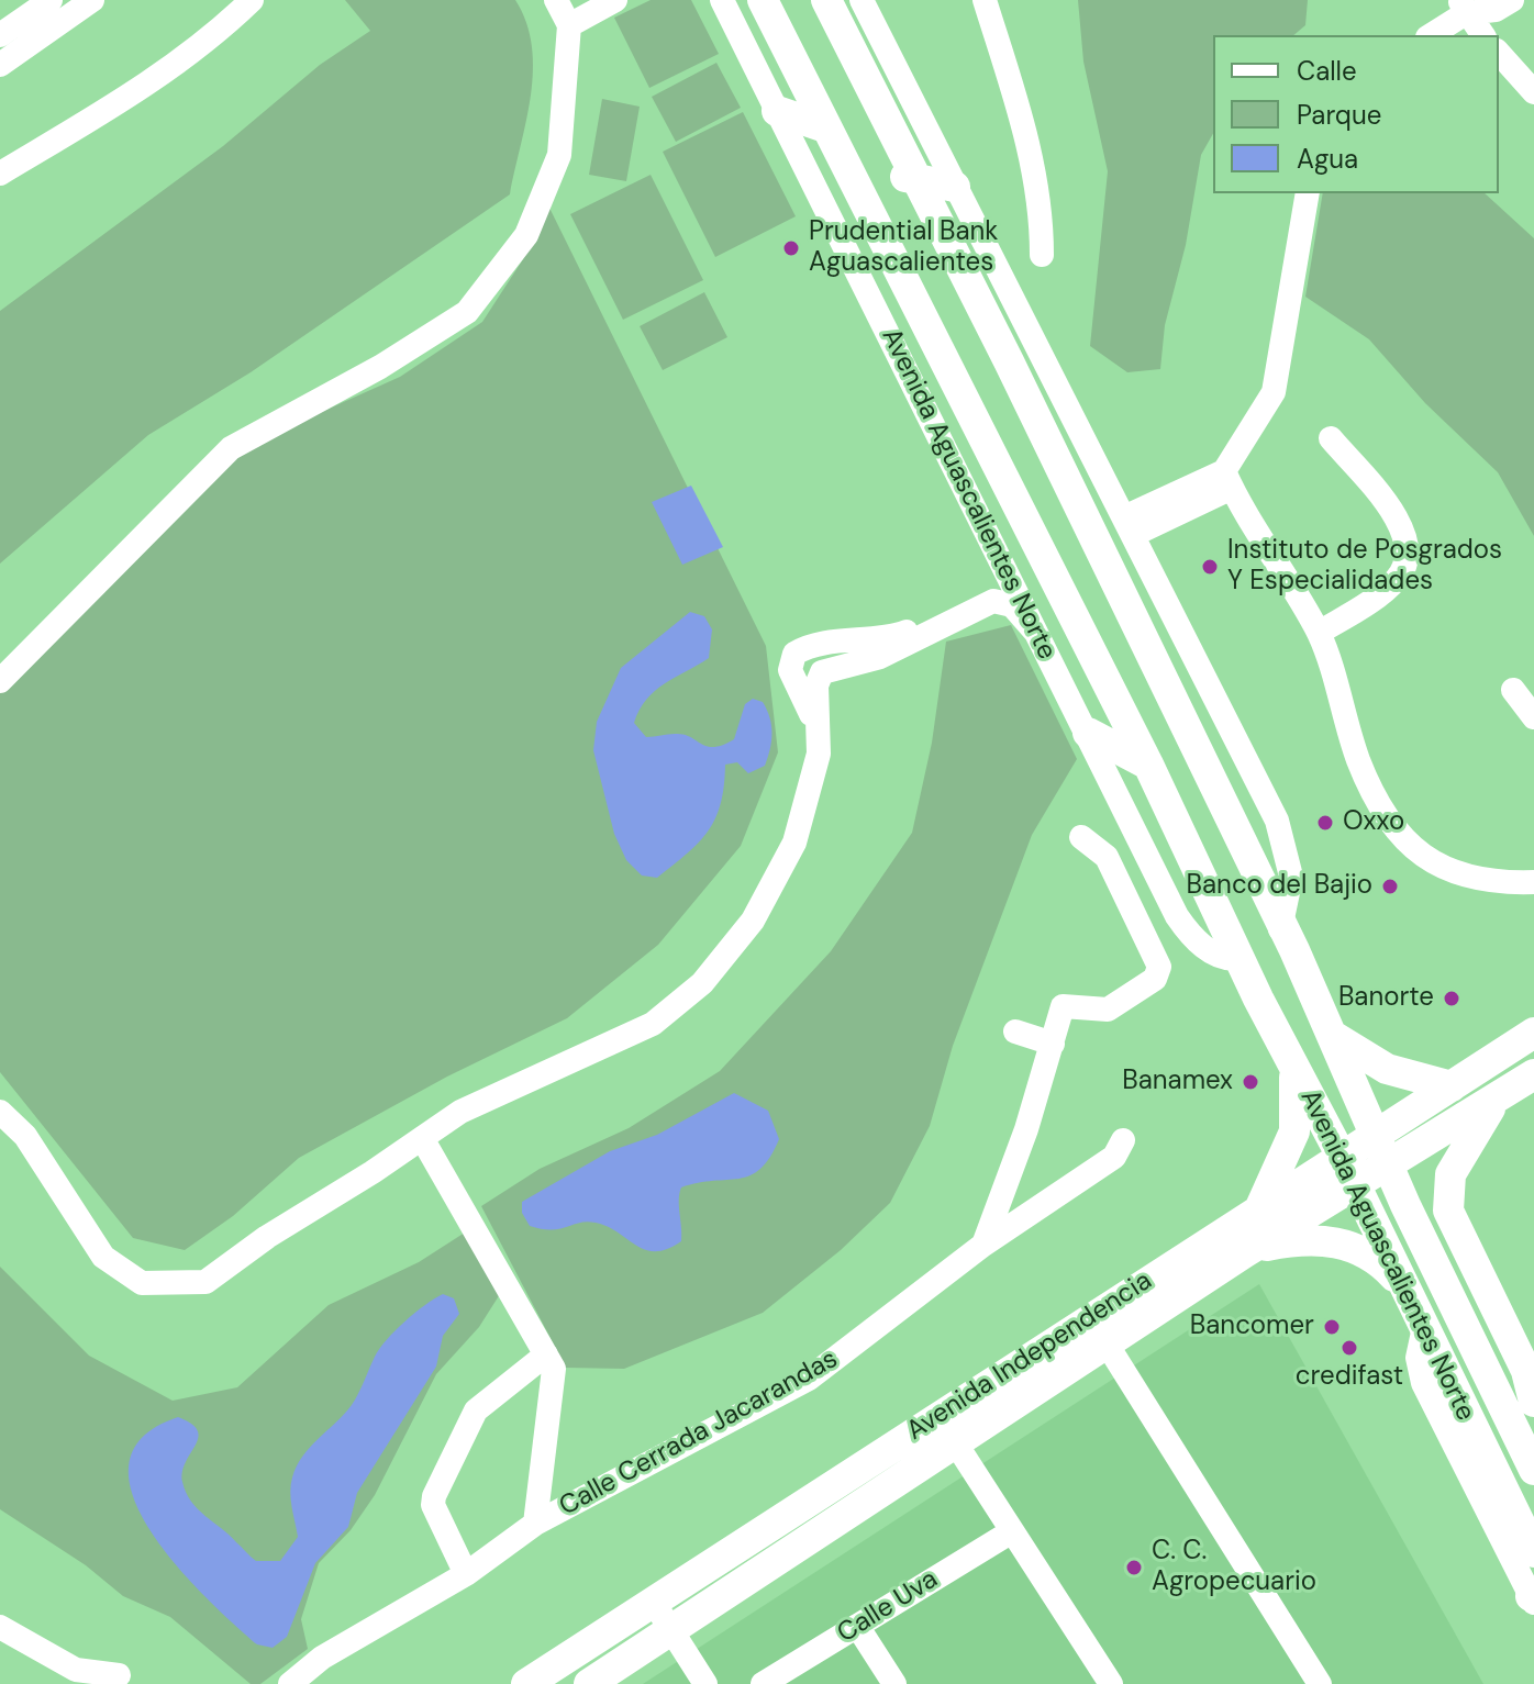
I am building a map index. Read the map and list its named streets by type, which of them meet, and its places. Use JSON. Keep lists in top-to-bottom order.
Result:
{
  "streets": {
    "main road": ["Avenida Aguascalientes Norte", "Avenida Independencia"],
    "street": ["Calle Cerrada Jacarandas", "Calle Uva"]
  },
  "crossings": [
    ["Avenida Aguascalientes Norte", "Avenida Independencia"]
  ],
  "places": [
    "Prudential Bank Aguascalientes",
    "Instituto de Posgrados Y Especialidades",
    "Oxxo",
    "Banco del Bajio",
    "Banorte",
    "Banamex",
    "Bancomer",
    "credifast",
    "C. C. Agropecuario"
  ],
  "legend": ["Calle", "Parque", "Agua"]
}
